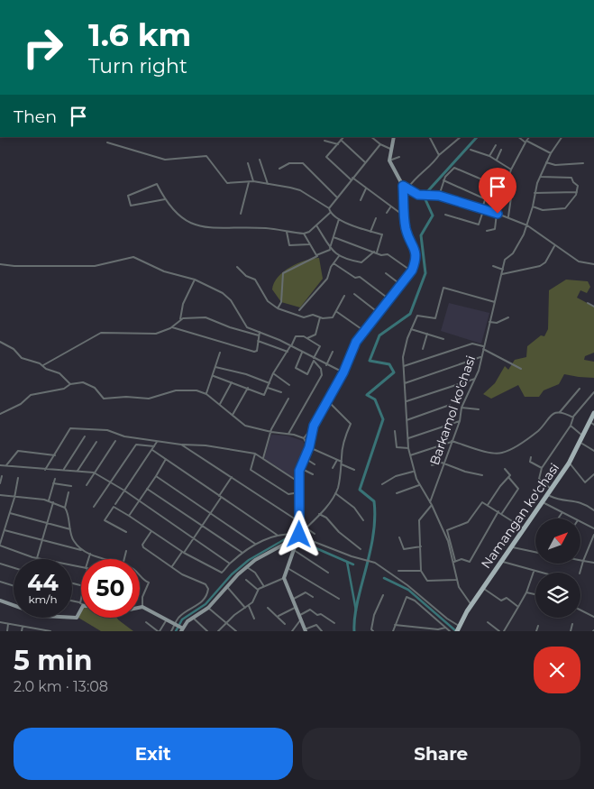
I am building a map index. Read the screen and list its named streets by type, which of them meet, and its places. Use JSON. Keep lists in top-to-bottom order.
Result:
{
  "streets": {
    "main road": ["Namangan ko'chasi"],
    "street": ["Barkamol ko'chasi"]
  },
  "north": "top right",
  "page": {
    "turn": ["1.6 km", "Turn right"],
    "then": "Then",
    "speed": "44 km/h",
    "limit": "50",
    "heading": ["5 min", "2.0 km · 13:08"],
    "buttons": ["Exit", "Share"]
  }
}
